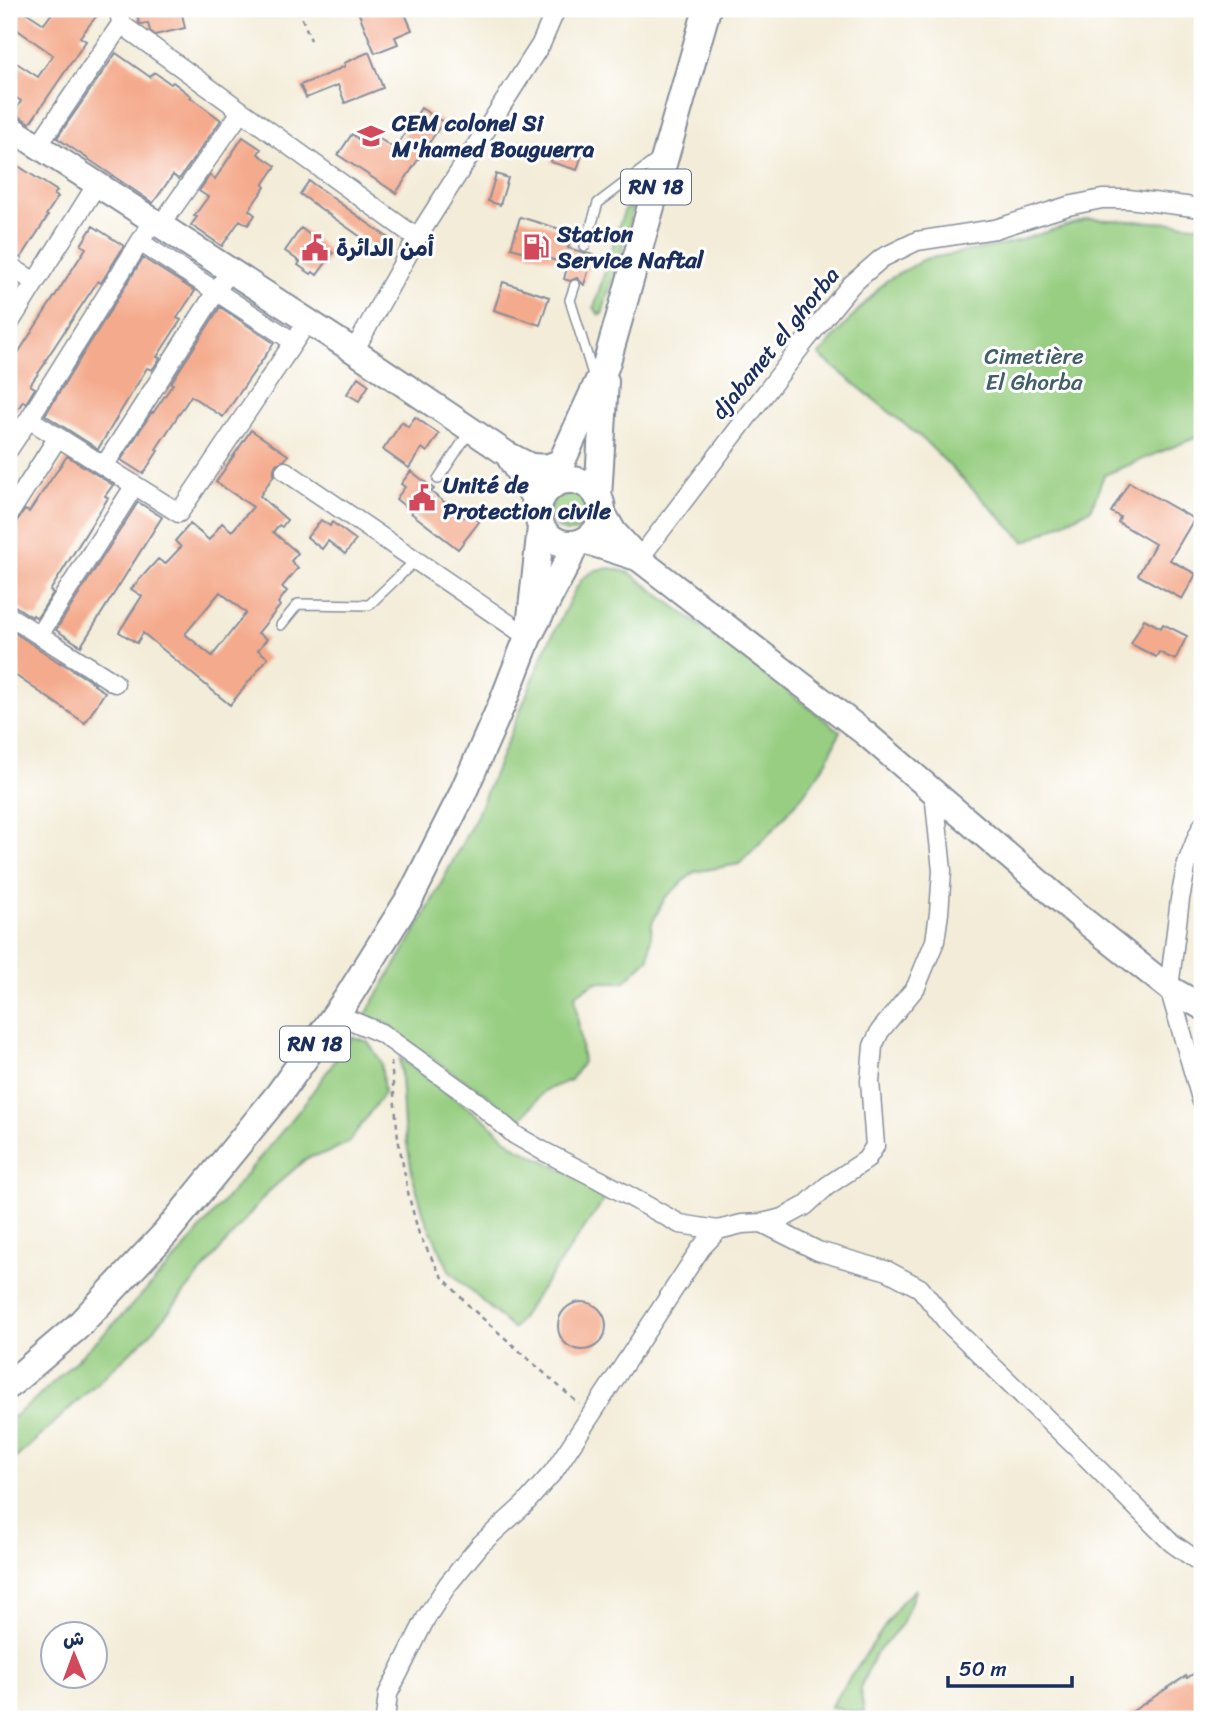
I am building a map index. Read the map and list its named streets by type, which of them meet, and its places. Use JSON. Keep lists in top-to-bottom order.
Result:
{
  "streets": {
    "main road": ["RN 18"],
    "street": ["djabanet el ghorba"]
  },
  "parks": ["Cimetière El Ghorba"],
  "places": {
    "school or university": ["CEM colonel Si M'hamed Bouguerra"],
    "fuel station": ["Station Service Naftal"],
    "public building": ["أمن الدائرة", "Unité de Protection civile"]
  },
  "scale_bar": "50 m",
  "north": "top"
}
